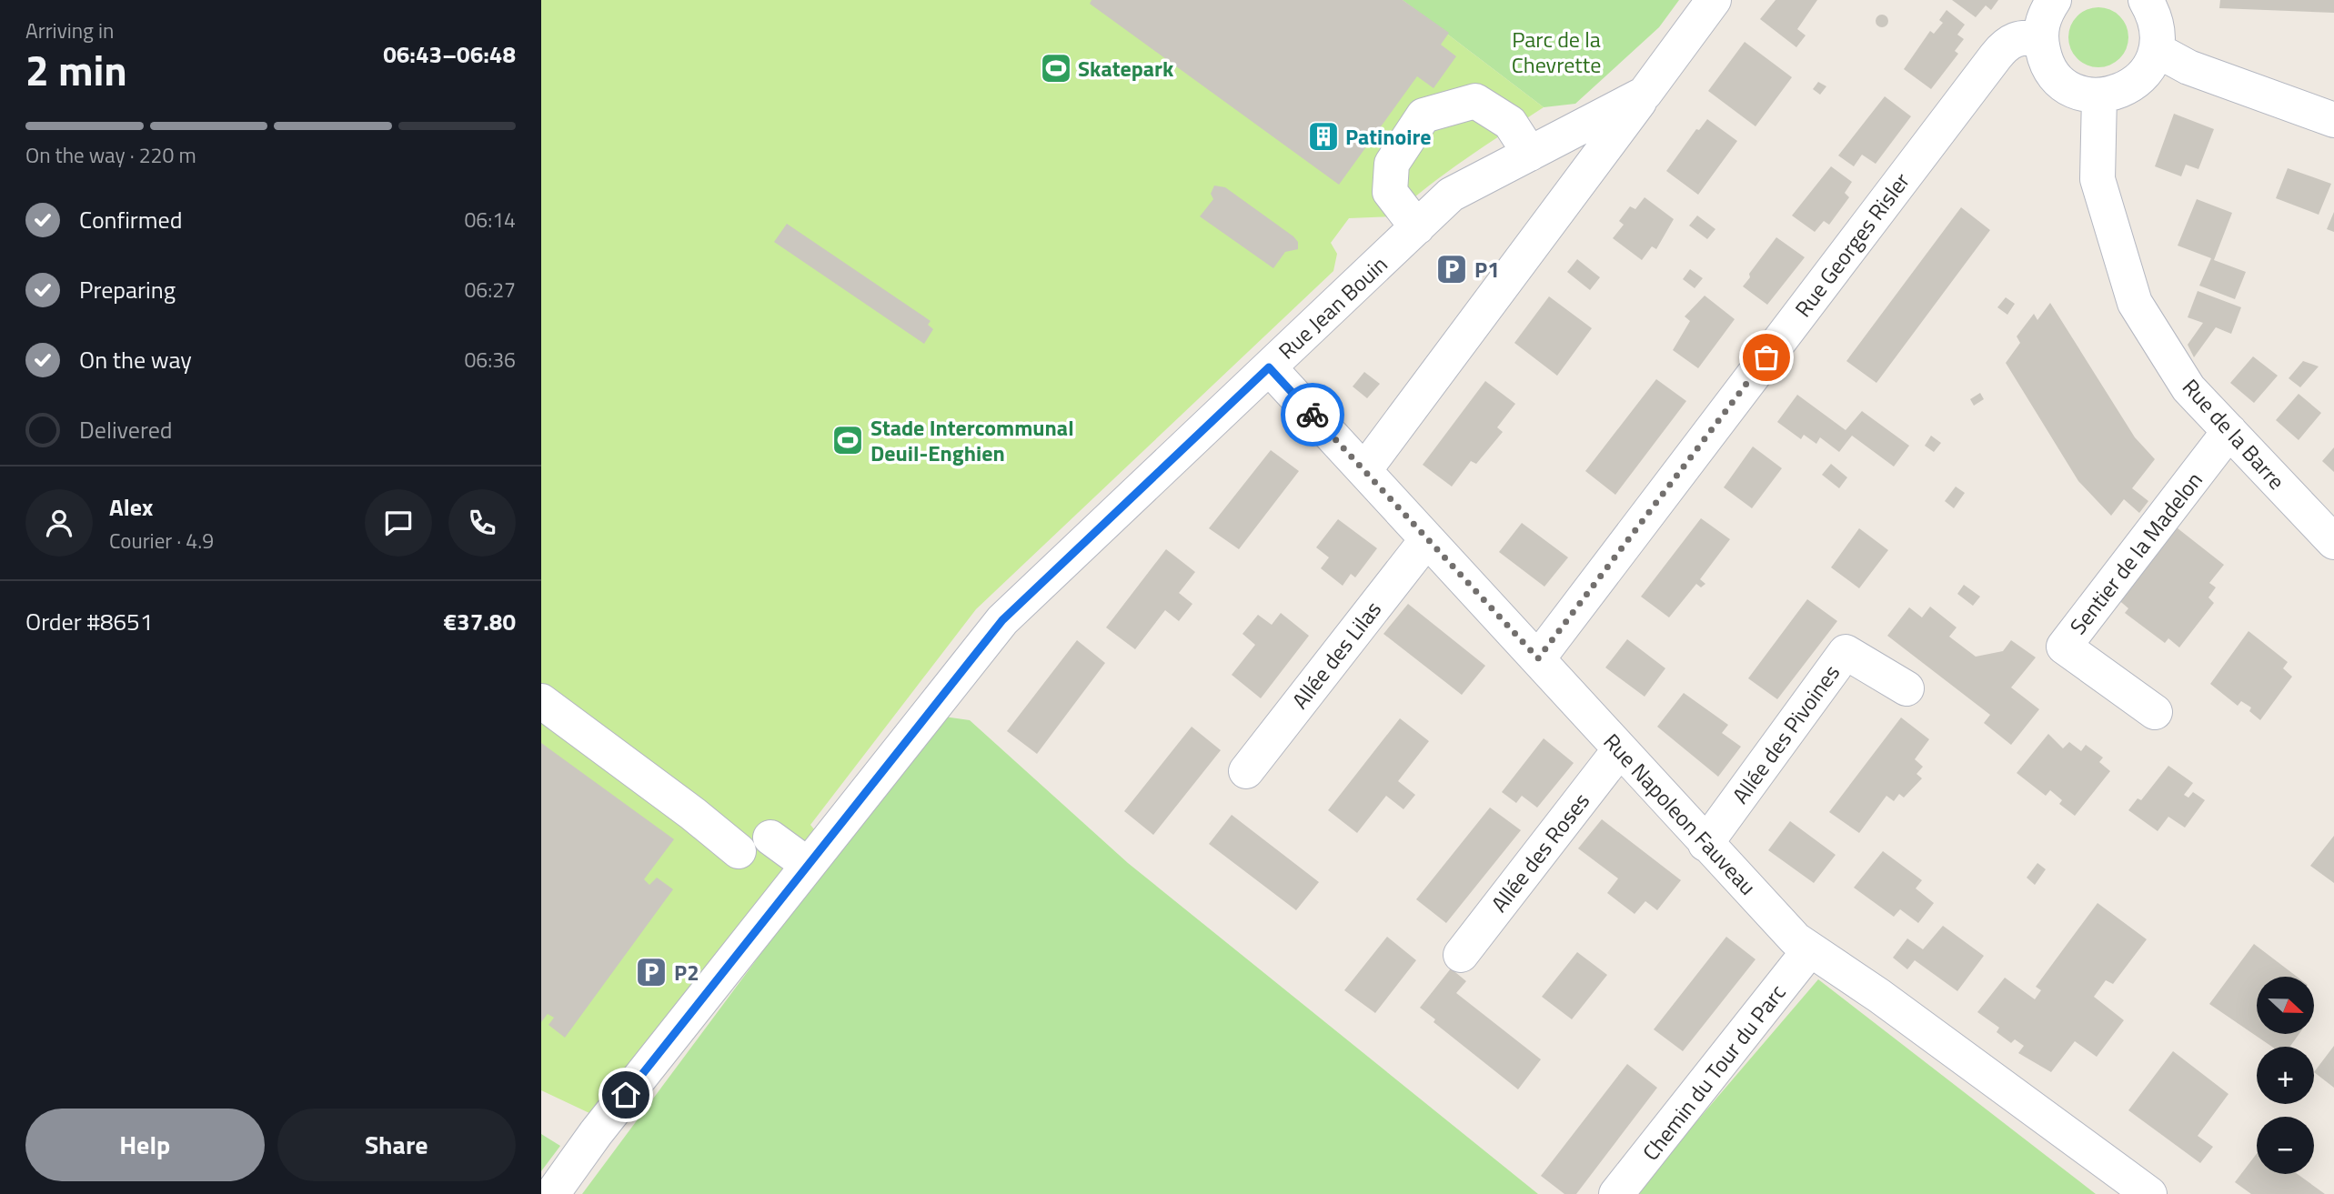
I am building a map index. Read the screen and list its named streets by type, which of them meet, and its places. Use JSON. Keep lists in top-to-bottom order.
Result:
{
  "streets": {
    "street": [
      "Rue Georges Risler",
      "Rue Jean Bouin",
      "Rue de la Barre",
      "Sentier de la Madelon",
      "Allée des Lilas",
      "Allée des Pivoines",
      "Rue Napoleon Fauveau",
      "Allée des Roses",
      "Chemin du Tour du Parc"
    ]
  },
  "crossings": [
    ["Rue Georges Risler", "Rue Napoleon Fauveau"],
    ["Rue Jean Bouin", "Rue Napoleon Fauveau"],
    ["Rue de la Barre", "Sentier de la Madelon"],
    ["Allée des Lilas", "Rue Napoleon Fauveau"],
    ["Allée des Pivoines", "Rue Napoleon Fauveau"],
    ["Rue Napoleon Fauveau", "Allée des Roses"],
    ["Rue Napoleon Fauveau", "Chemin du Tour du Parc"]
  ],
  "parks": ["Parc de la Chevrette"],
  "places": {
    "sports": ["Skatepark", "Stade Intercommunal Deuil-Enghien"],
    "building": ["Patinoire"],
    "parking": ["P1", "P2"]
  },
  "north": "right",
  "page": {
    "heading": ["2 min", "Arriving in", "06:43–06:48"],
    "panel": [
      "Alex",
      "Courier · 4.9",
      "Order #8651",
      "€37.80"
    ],
    "bar": "On the way · 220 m",
    "list": [
      ["Confirmed", "06:14"],
      ["Preparing", "06:27"],
      ["On the way", "06:36"],
      "Delivered"
    ],
    "map_buttons": ["+", "−"],
    "buttons": ["Help", "Share"]
  }
}
